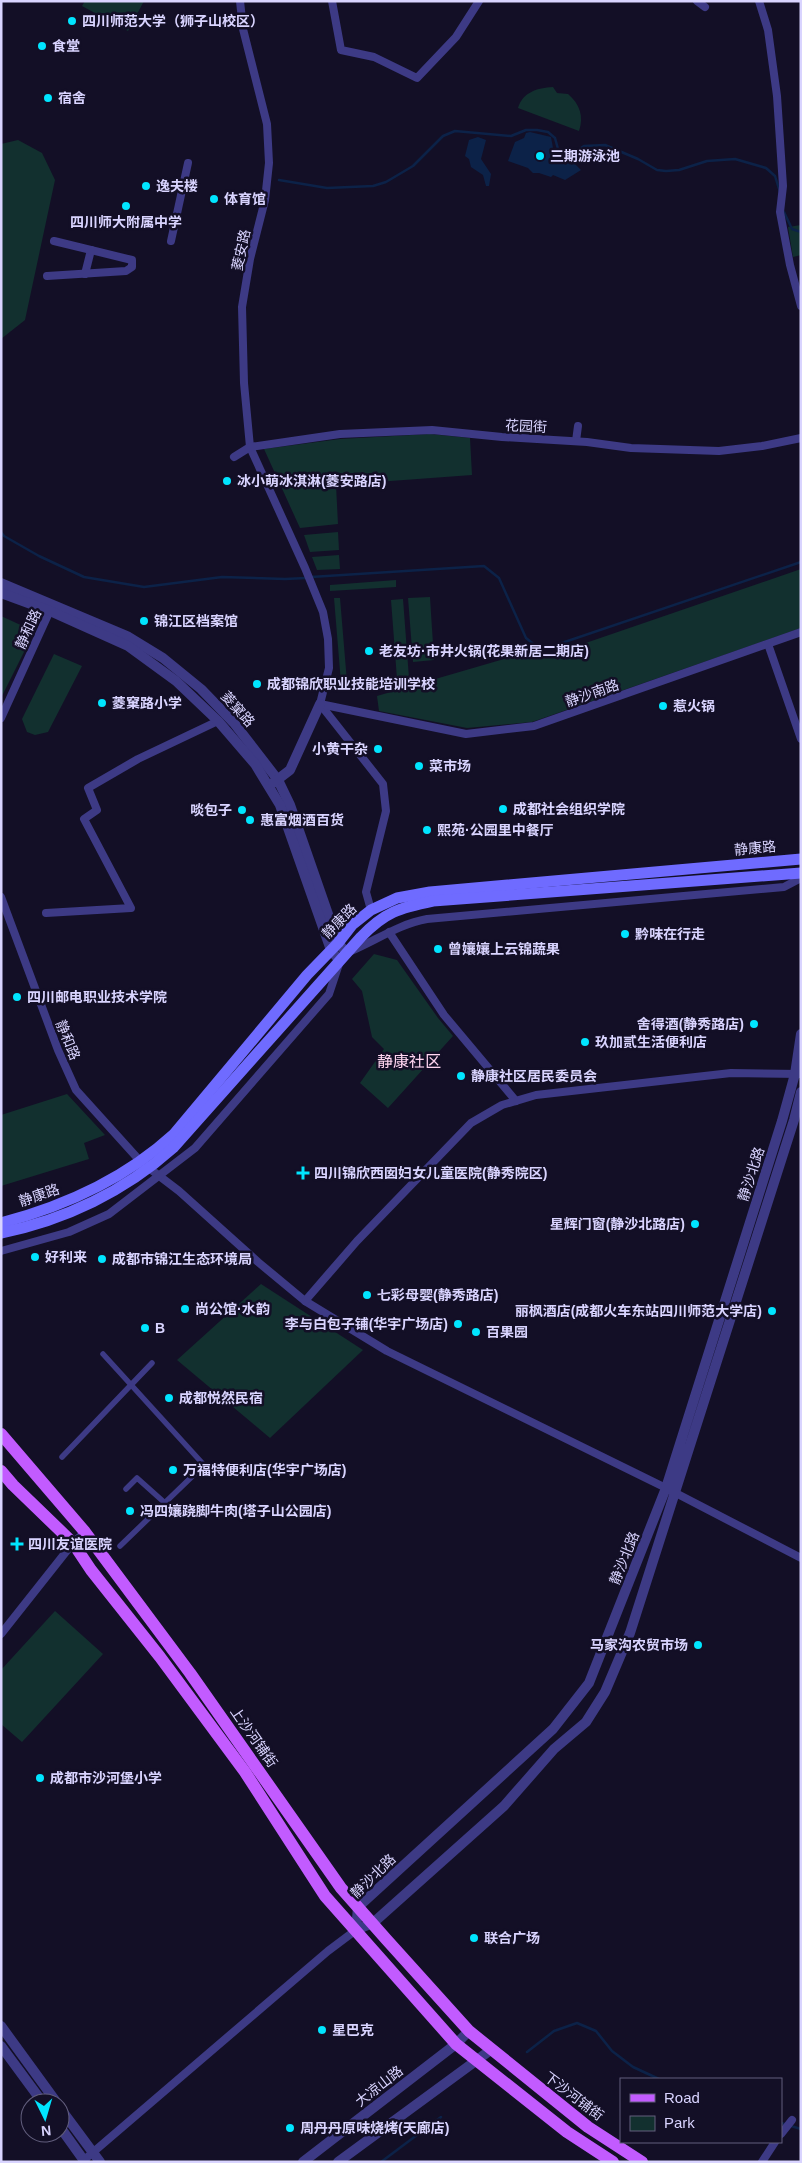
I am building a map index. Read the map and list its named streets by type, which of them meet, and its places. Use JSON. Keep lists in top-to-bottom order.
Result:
{
  "streets": {
    "main road": ["静康路", "上沙河铺街", "下沙河铺街"],
    "street": [
      "菱安路",
      "花园街",
      "静和路",
      "静沙南路",
      "菱窠路",
      "静沙北路",
      "大凉山路"
    ]
  },
  "crossings": [
    ["菱安路", "花园街"],
    ["菱安路", "静沙南路"],
    ["静和路", "菱窠路"],
    ["静和路", "静康路"],
    ["静和路", "静沙北路"],
    ["菱窠路", "静康路"],
    ["静沙北路", "上沙河铺街"],
    ["上沙河铺街", "大凉山路"],
    ["上沙河铺街", "下沙河铺街"]
  ],
  "districts": ["静康社区"],
  "places": {
    "other": [
      "四川师范大学（狮子山校区）",
      "食堂",
      "宿舍",
      "三期游泳池",
      "逸夫楼",
      "体育馆",
      "四川师大附属中学",
      "冰小萌冰淇淋(菱安路店)",
      "锦江区档案馆",
      "老友坊·市井火锅(花果新居二期店)",
      "成都锦欣职业技能培训学校",
      "菱窠路小学",
      "惹火锅",
      "小黄干杂",
      "菜市场",
      "成都社会组织学院",
      "啖包子",
      "惠富烟酒百货",
      "熙苑·公园里中餐厅",
      "黔味在行走",
      "曾孃孃上云锦蔬果",
      "四川邮电职业技术学院",
      "舍得酒(静秀路店)",
      "玖加贰生活便利店",
      "静康社区居民委员会",
      "星辉门窗(静沙北路店)",
      "好利来",
      "成都市锦江生态环境局",
      "七彩母婴(静秀路店)",
      "尚公馆·水韵",
      "丽枫酒店(成都火车东站四川师范大学店)",
      "李与白包子铺(华宇广场店)",
      "B",
      "百果园",
      "成都悦然民宿",
      "万福特便利店(华宇广场店)",
      "冯四孃跷脚牛肉(塔子山公园店)",
      "马家沟农贸市场",
      "成都市沙河堡小学",
      "联合广场",
      "星巴克",
      "周丹丹原味烧烤(天廊店)"
    ],
    "health": ["四川锦欣西囡妇女儿童医院(静秀院区)", "四川友谊医院"]
  },
  "legend": ["Road", "Park"],
  "north": "bottom"
}
